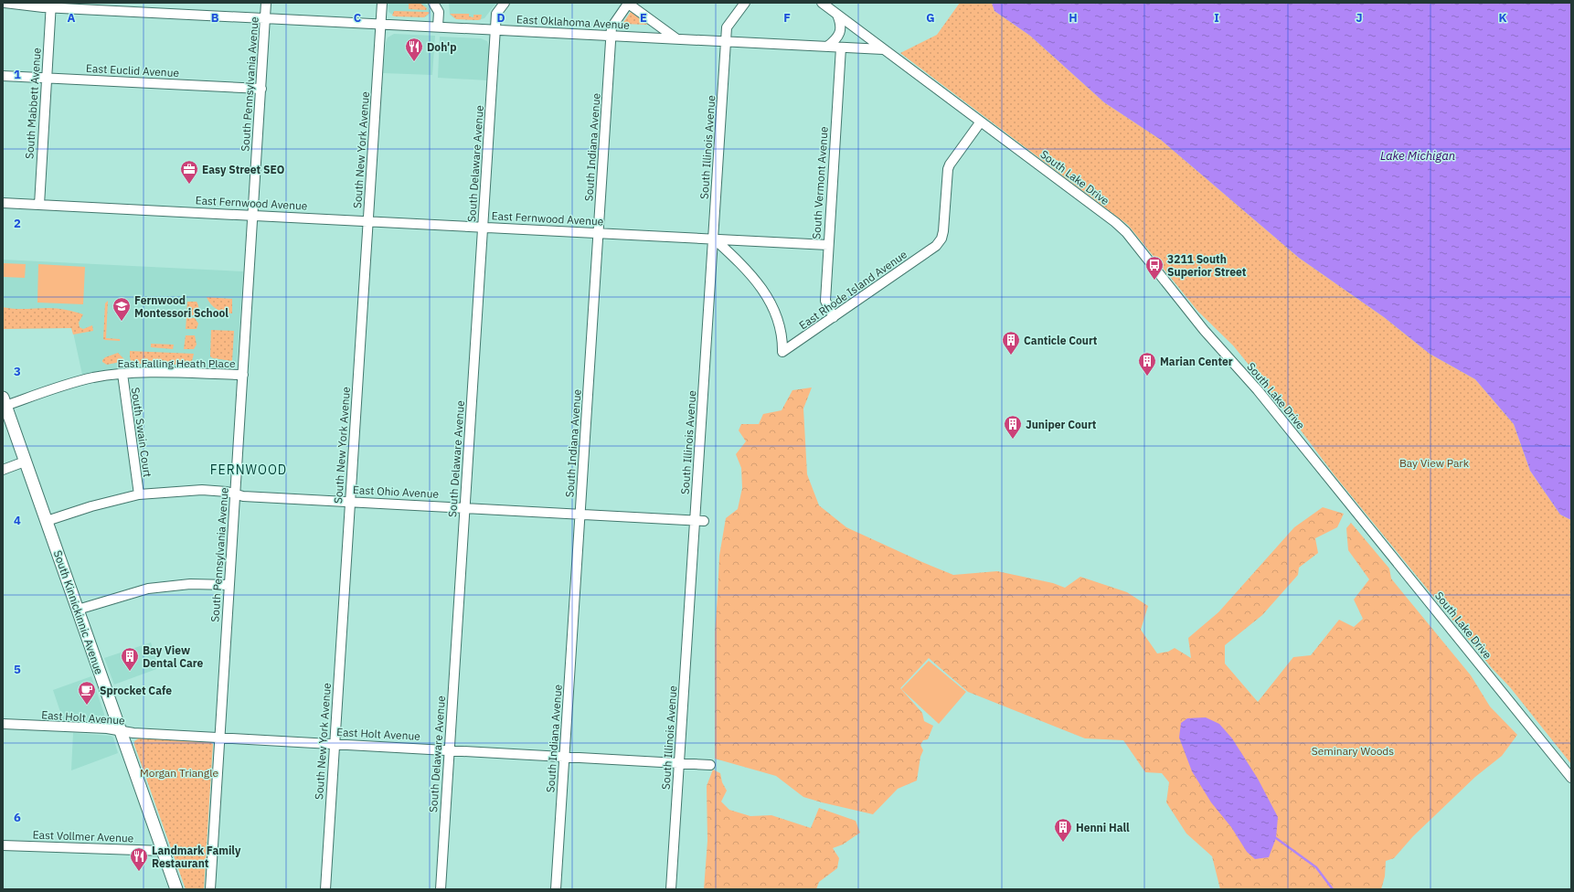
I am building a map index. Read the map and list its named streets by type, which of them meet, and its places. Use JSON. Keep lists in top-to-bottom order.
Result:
{
  "streets": {
    "main road": ["South Kinnickinnic Avenue"],
    "street": [
      "East Oklahoma Avenue",
      "East Euclid Avenue",
      "South Pennsylvania Avenue",
      "South Mabbett Avenue",
      "South Indiana Avenue",
      "South Illinois Avenue",
      "South New York Avenue",
      "South Delaware Avenue",
      "South Lake Drive",
      "South Vermont Avenue",
      "East Fernwood Avenue",
      "East Rhode Island Avenue",
      "East Falling Heath Place",
      "South Swain Court",
      "East Ohio Avenue",
      "East Holt Avenue",
      "East Vollmer Avenue"
    ]
  },
  "crossings": [
    ["East Oklahoma Avenue", "South Pennsylvania Avenue"],
    ["East Oklahoma Avenue", "South Mabbett Avenue"],
    ["East Oklahoma Avenue", "South Indiana Avenue"],
    ["East Oklahoma Avenue", "South Illinois Avenue"],
    ["East Oklahoma Avenue", "South New York Avenue"],
    ["East Oklahoma Avenue", "South Delaware Avenue"],
    ["East Oklahoma Avenue", "South Lake Drive"],
    ["East Oklahoma Avenue", "South Vermont Avenue"],
    ["East Euclid Avenue", "South Pennsylvania Avenue"],
    ["East Euclid Avenue", "South Mabbett Avenue"],
    ["South Pennsylvania Avenue", "East Fernwood Avenue"],
    ["South Pennsylvania Avenue", "East Falling Heath Place"],
    ["South Pennsylvania Avenue", "East Ohio Avenue"],
    ["South Pennsylvania Avenue", "East Holt Avenue"],
    ["South Mabbett Avenue", "East Fernwood Avenue"],
    ["South Indiana Avenue", "East Fernwood Avenue"],
    ["South Indiana Avenue", "East Ohio Avenue"],
    ["South Indiana Avenue", "East Holt Avenue"],
    ["South Illinois Avenue", "East Fernwood Avenue"],
    ["South Illinois Avenue", "East Rhode Island Avenue"],
    ["South Illinois Avenue", "East Ohio Avenue"],
    ["South Illinois Avenue", "East Holt Avenue"],
    ["South New York Avenue", "East Fernwood Avenue"],
    ["South New York Avenue", "East Ohio Avenue"],
    ["South New York Avenue", "East Holt Avenue"],
    ["South Delaware Avenue", "East Fernwood Avenue"],
    ["South Delaware Avenue", "East Ohio Avenue"],
    ["South Delaware Avenue", "East Holt Avenue"],
    ["South Lake Drive", "East Rhode Island Avenue"],
    ["South Vermont Avenue", "East Fernwood Avenue"],
    ["South Vermont Avenue", "East Rhode Island Avenue"],
    ["East Fernwood Avenue", "East Rhode Island Avenue"],
    ["East Falling Heath Place", "South Swain Court"],
    ["East Falling Heath Place", "South Kinnickinnic Avenue"],
    ["South Swain Court", "East Ohio Avenue"],
    ["East Ohio Avenue", "South Kinnickinnic Avenue"],
    ["South Kinnickinnic Avenue", "East Holt Avenue"],
    ["South Kinnickinnic Avenue", "East Vollmer Avenue"]
  ],
  "districts": ["FERNWOOD"],
  "water": ["Lake Michigan"],
  "parks": ["Bay View Park", "Seminary Woods", "Morgan Triangle"],
  "places": {
    "restaurant": ["Doh'p", "Landmark Family Restaurant"],
    "office": ["Easy Street SEO"],
    "bus stop": ["3211 South Superior Street"],
    "school or university": ["Fernwood Montessori School"],
    "building": [
      "Canticle Court",
      "Marian Center",
      "Juniper Court",
      "Bay View Dental Care",
      "Henni Hall"
    ],
    "cafe": ["Sprocket Cafe"]
  },
  "grid": {
    "columns": [
      "A",
      "B",
      "C",
      "D",
      "E",
      "F",
      "G",
      "H",
      "I",
      "J",
      "K"
    ],
    "rows": [
      "1",
      "2",
      "3",
      "4",
      "5",
      "6"
    ]
  }
}
